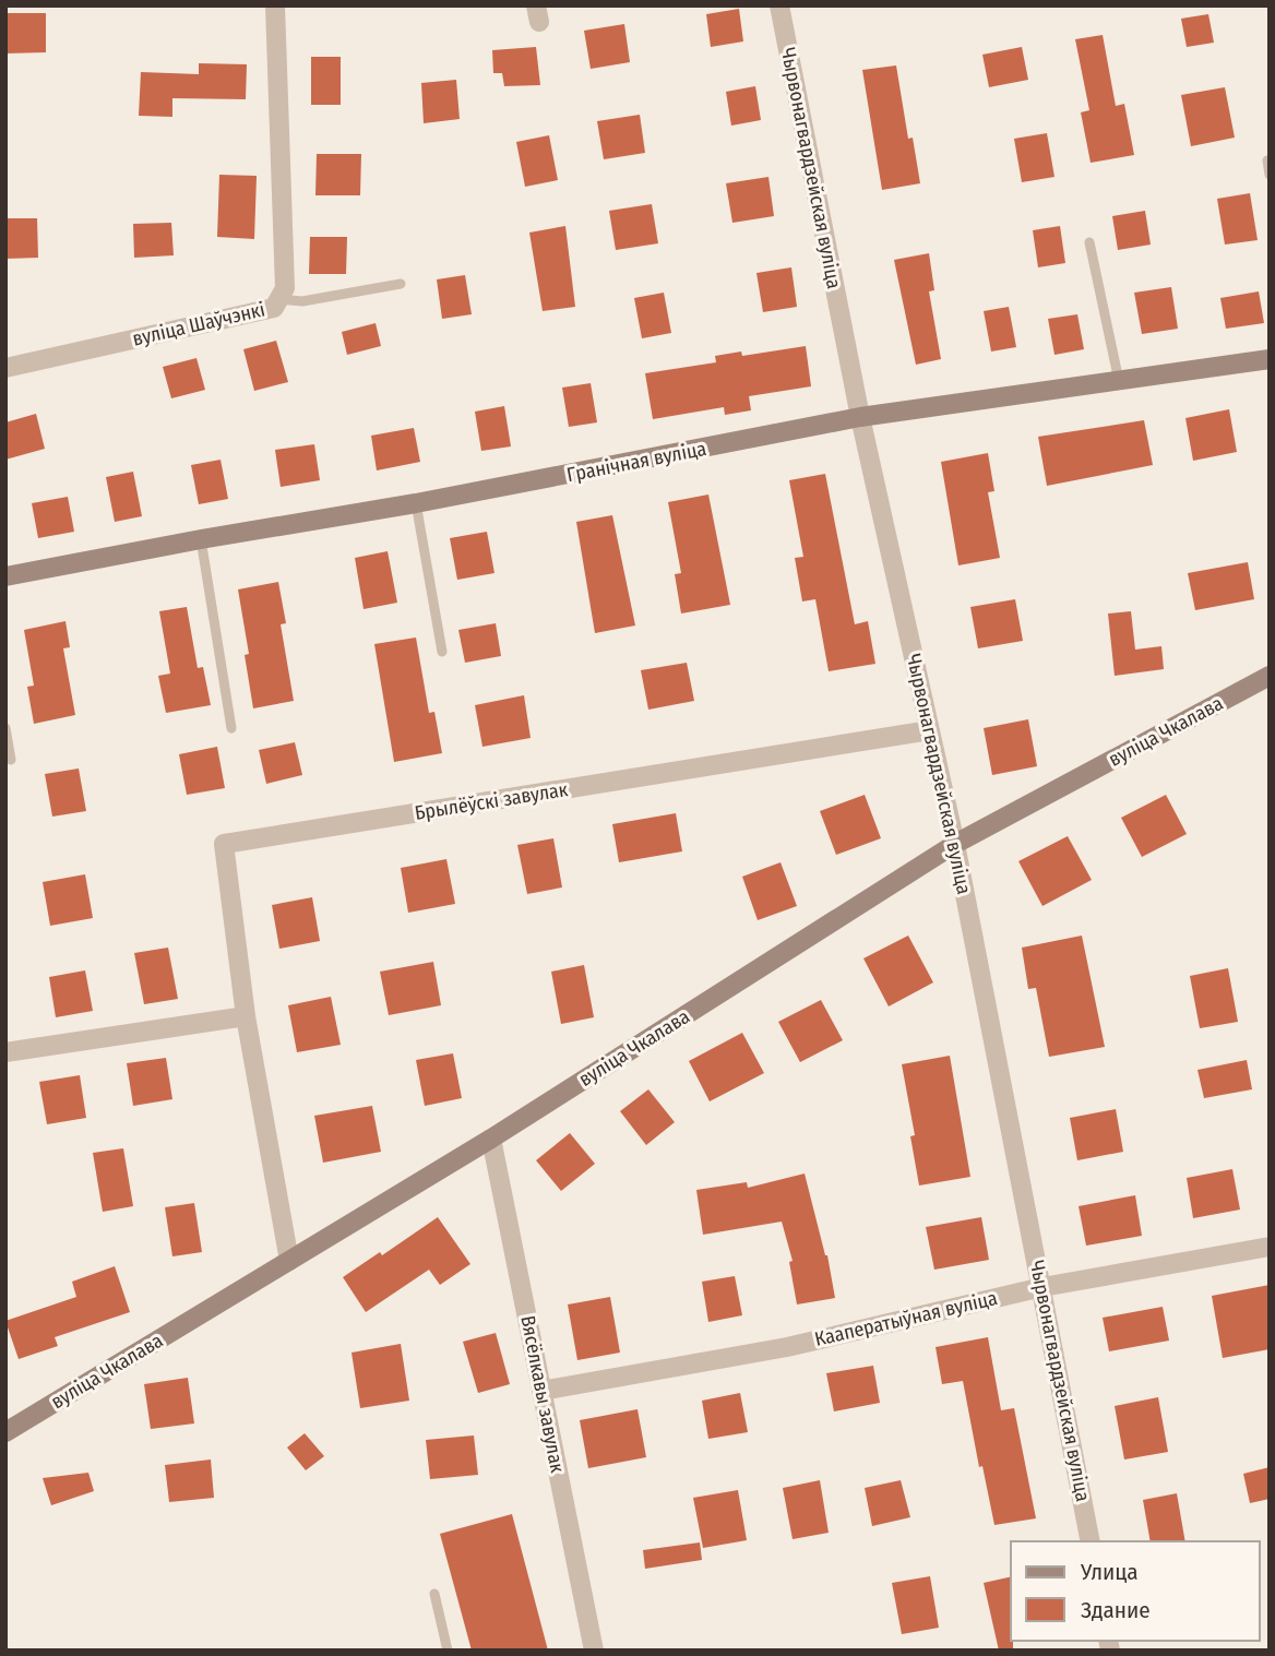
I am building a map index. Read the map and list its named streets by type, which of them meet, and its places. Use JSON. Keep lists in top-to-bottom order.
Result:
{
  "streets": {
    "main road": ["Гранічная вуліца", "вуліца Чкалава"],
    "street": [
      "Чырвонагвардзейская вуліца",
      "вуліца Шаўчэнкі",
      "Брылёўскі завулак",
      "Кааператыўная вуліца",
      "Вясёлкавы завулак"
    ]
  },
  "crossings": [
    ["Чырвонагвардзейская вуліца", "Гранічная вуліца"],
    ["Чырвонагвардзейская вуліца", "вуліца Чкалава"],
    ["Чырвонагвардзейская вуліца", "Брылёўскі завулак"],
    ["Чырвонагвардзейская вуліца", "Кааператыўная вуліца"],
    ["вуліца Чкалава", "Брылёўскі завулак"],
    ["вуліца Чкалава", "Вясёлкавы завулак"],
    ["Кааператыўная вуліца", "Вясёлкавы завулак"]
  ],
  "legend": ["Улица", "Здание"]
}
